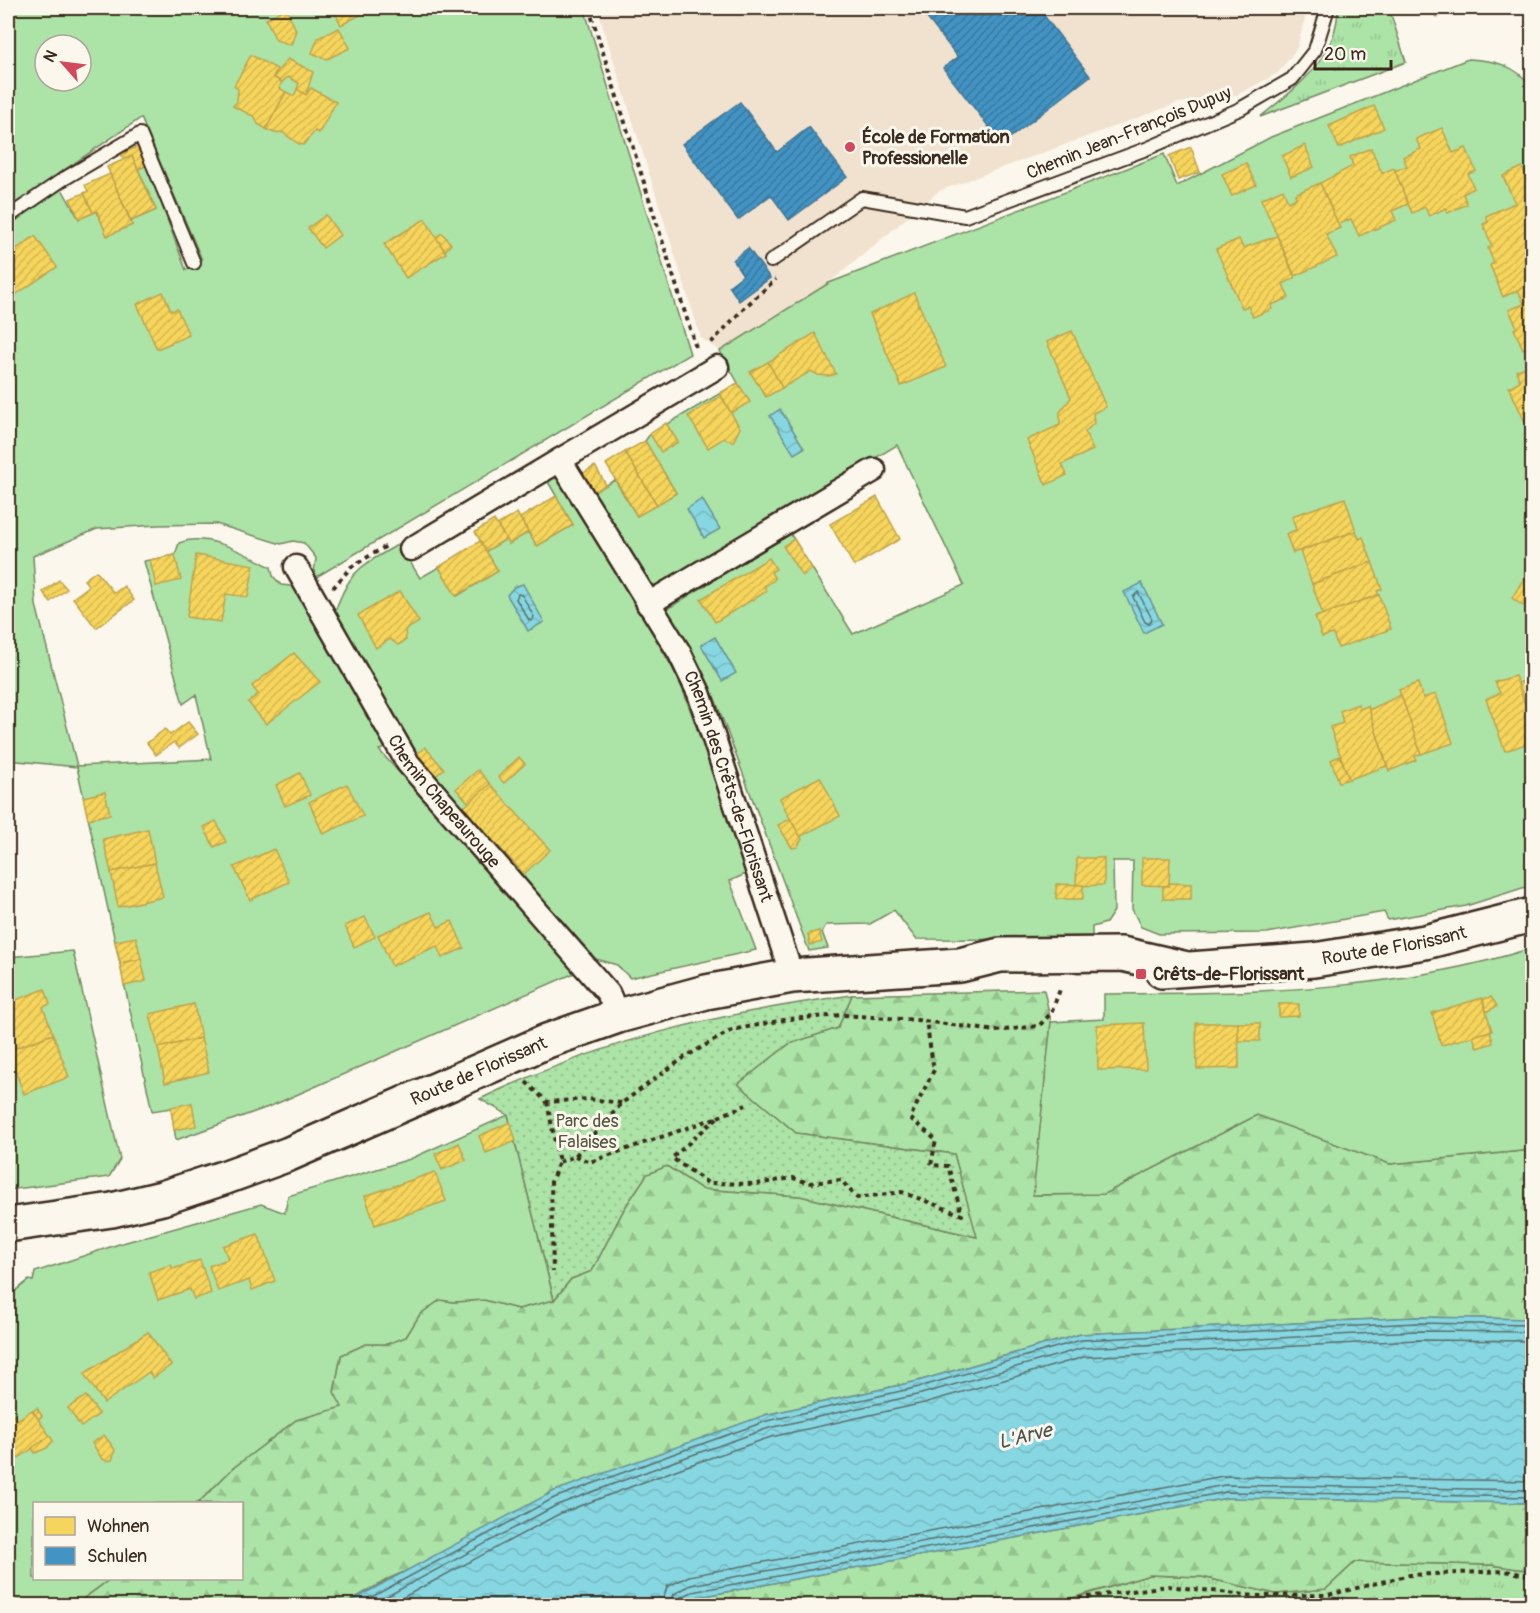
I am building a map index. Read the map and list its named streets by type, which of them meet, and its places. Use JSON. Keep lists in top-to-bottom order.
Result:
{
  "streets": {
    "main road": ["Route de Florissant"],
    "street": ["Chemin des Crêts-de-Florissant", "Chemin Chapeaurouge"],
    "lane": ["Chemin Jean-François Dupuy"]
  },
  "crossings": [
    ["Chemin des Crêts-de-Florissant", "Route de Florissant"],
    ["Chemin Chapeaurouge", "Route de Florissant"]
  ],
  "water": ["L'Arve"],
  "parks": ["Parc des Falaises"],
  "places": {
    "other": ["École de Formation Professionelle"],
    "transit": ["Crêts-de-Florissant"]
  },
  "legend": ["Wohnen", "Schulen"],
  "scale_bar": "20 m",
  "north": "top left"
}
